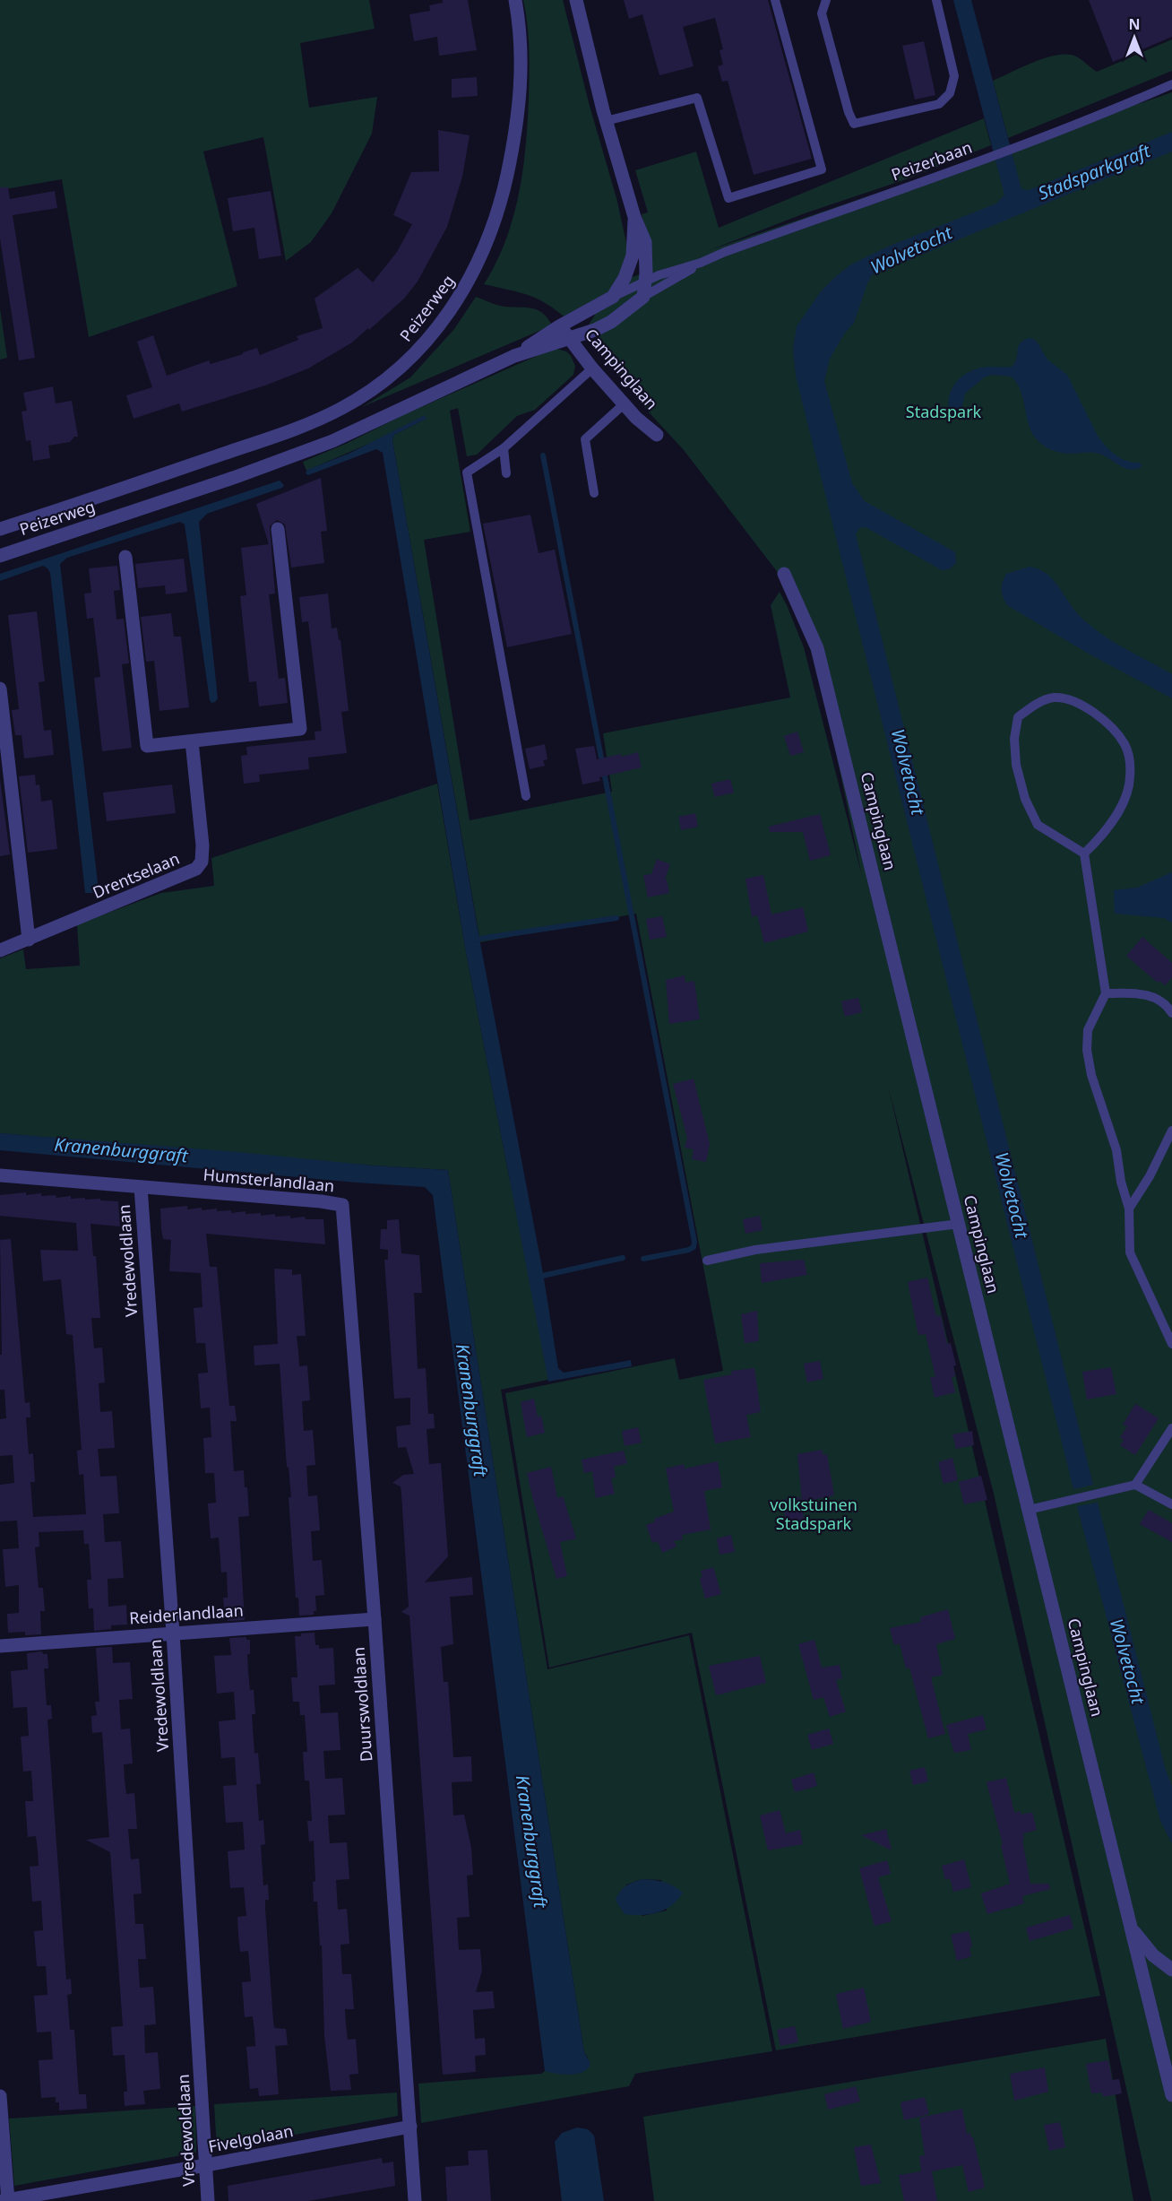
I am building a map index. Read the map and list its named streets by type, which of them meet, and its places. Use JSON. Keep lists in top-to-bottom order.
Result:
{
  "streets": {
    "street": [
      "Peizerweg",
      "Campinglaan",
      "Drentselaan",
      "Humsterlandlaan",
      "Vredewoldlaan",
      "Reiderlandlaan",
      "Duurswoldlaan",
      "Fivelgolaan"
    ],
    "lane": ["Peizerbaan"]
  },
  "crossings": [
    ["Peizerbaan", "Peizerweg"],
    ["Peizerweg", "Campinglaan"],
    ["Humsterlandlaan", "Vredewoldlaan"],
    ["Humsterlandlaan", "Duurswoldlaan"],
    ["Vredewoldlaan", "Reiderlandlaan"],
    ["Vredewoldlaan", "Fivelgolaan"],
    ["Reiderlandlaan", "Duurswoldlaan"],
    ["Duurswoldlaan", "Fivelgolaan"]
  ],
  "water": ["Stadsparkgraft", "Wolvetocht", "Kranenburggraft"],
  "parks": ["Stadspark", "volkstuinen Stadspark"],
  "north": "top"
}
